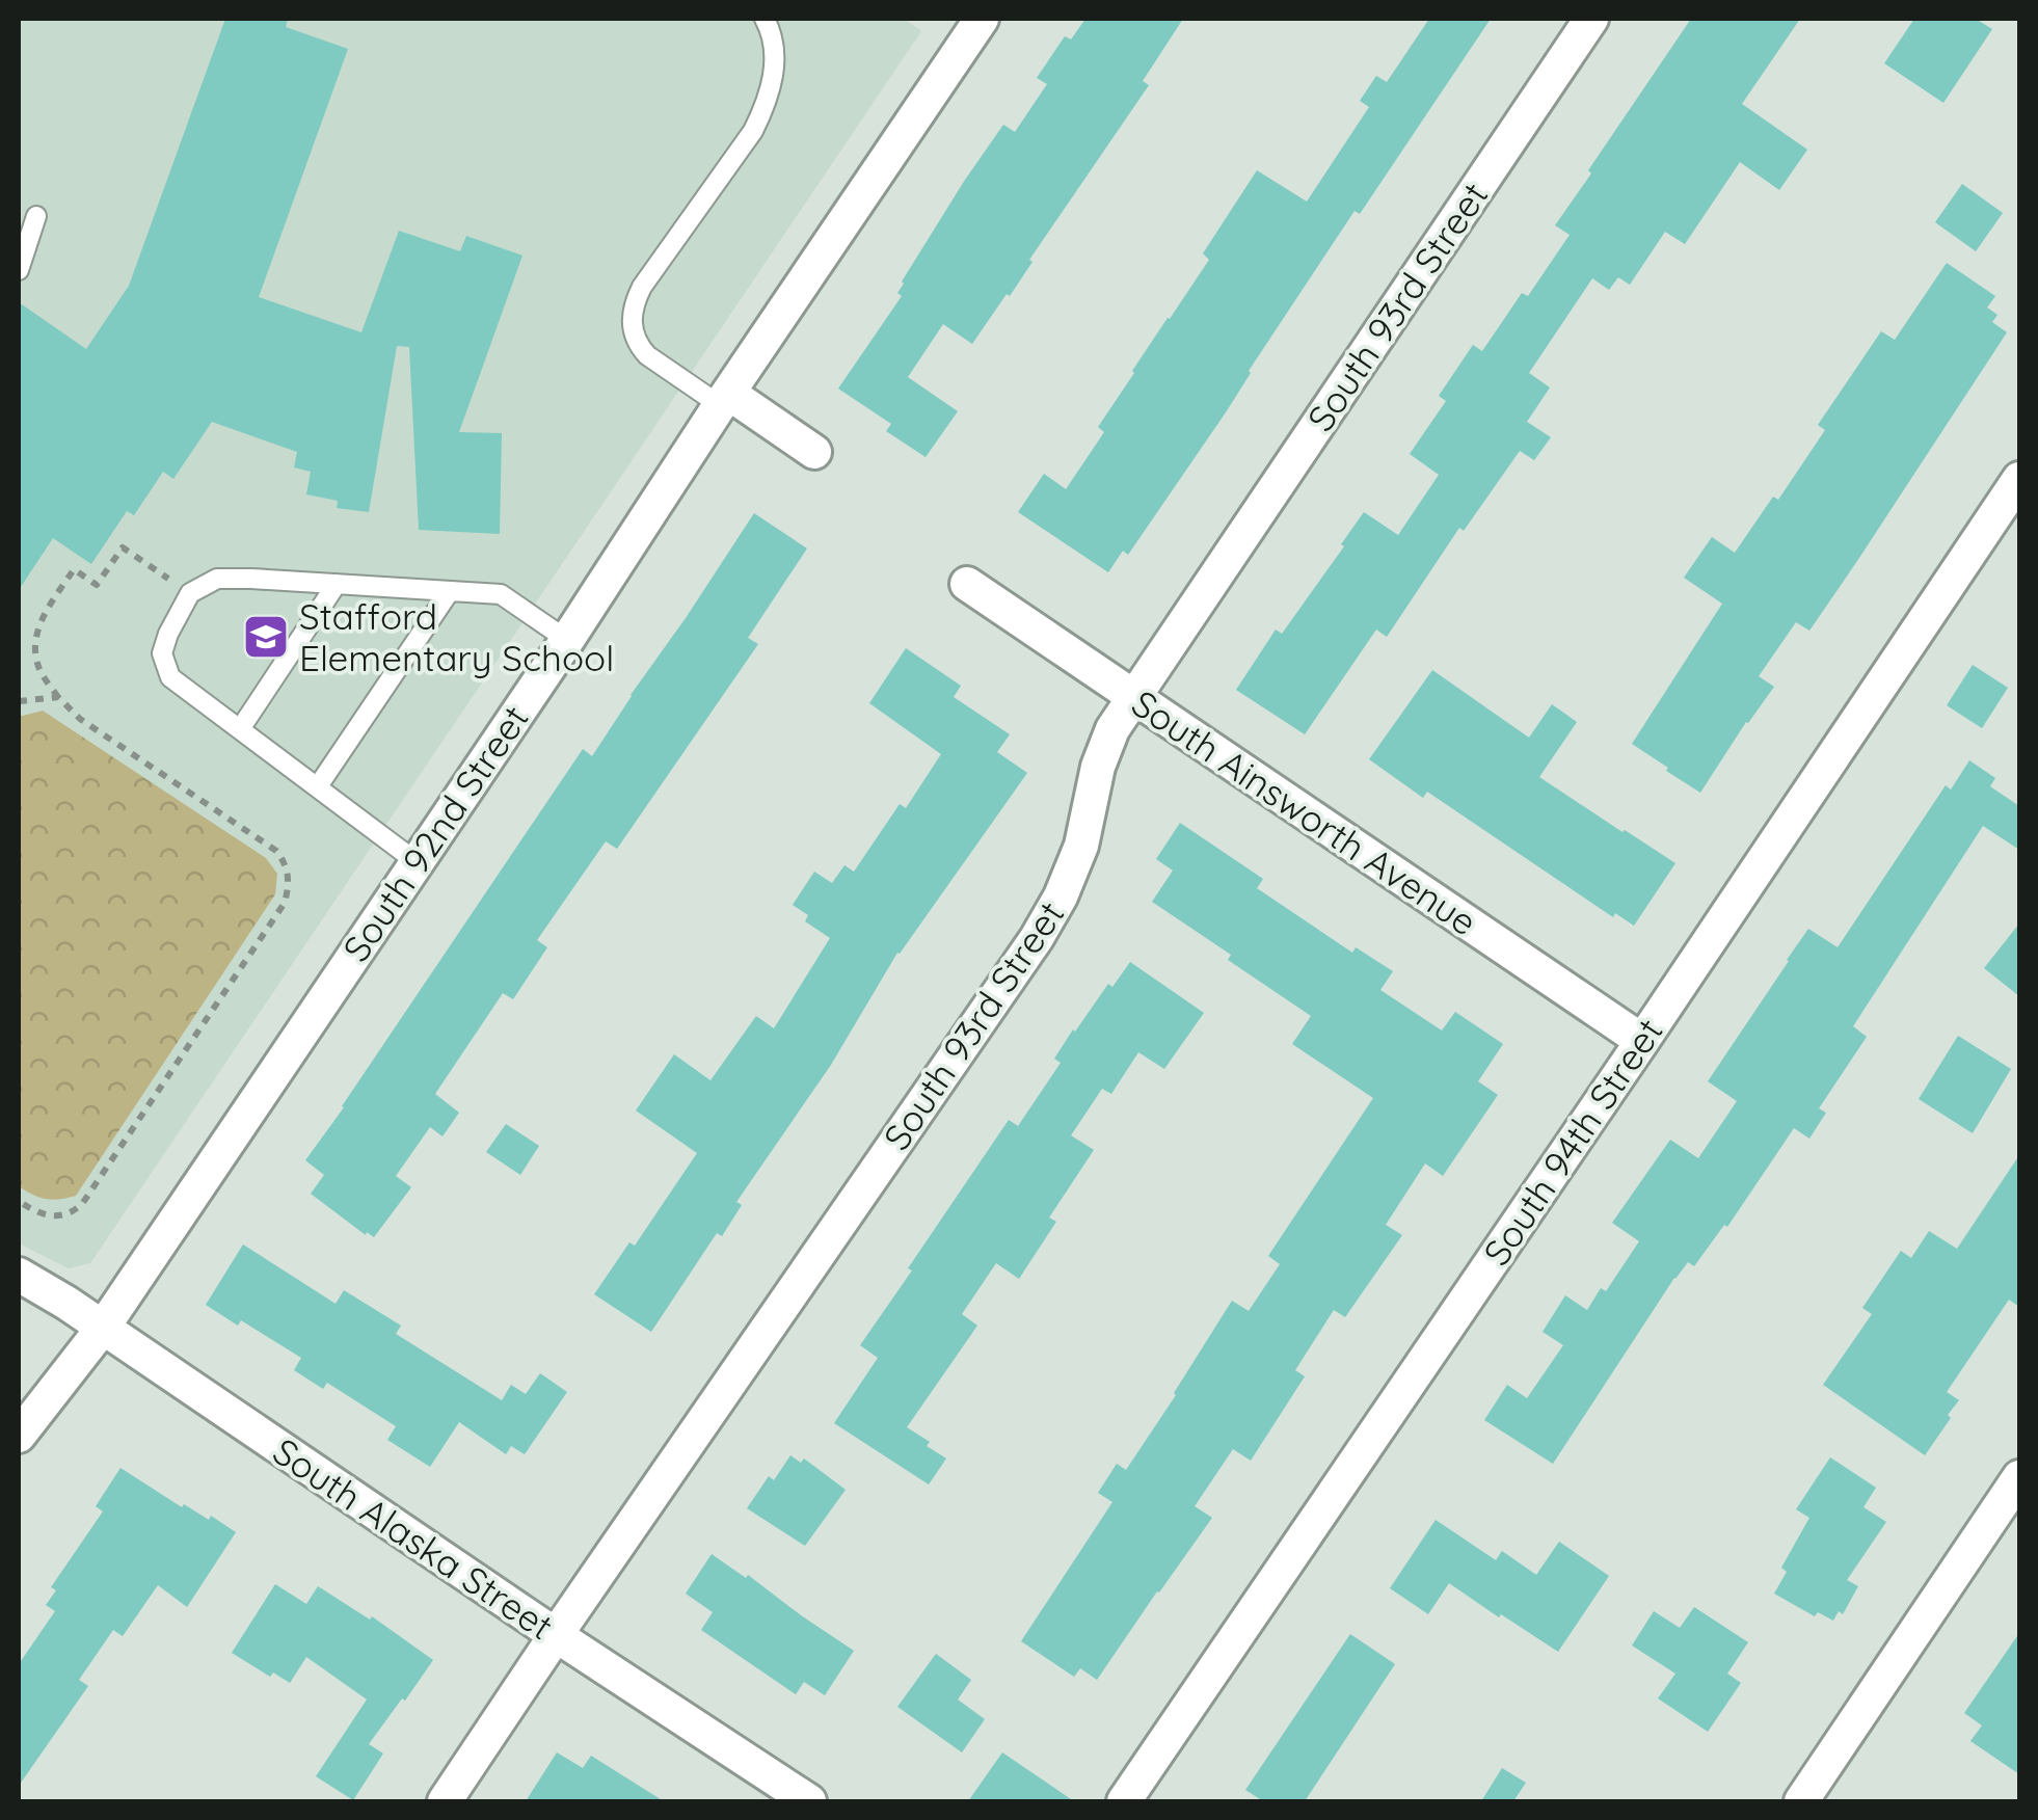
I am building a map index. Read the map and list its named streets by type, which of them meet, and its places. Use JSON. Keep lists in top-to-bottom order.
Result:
{
  "streets": {
    "street": [
      "South 93rd Street",
      "South Ainsworth Avenue",
      "South 92nd Street",
      "South 94th Street",
      "South Alaska Street"
    ]
  },
  "crossings": [
    ["South 93rd Street", "South Ainsworth Avenue"],
    ["South 93rd Street", "South Alaska Street"],
    ["South Ainsworth Avenue", "South 94th Street"],
    ["South 92nd Street", "South Alaska Street"]
  ],
  "places": {
    "school or university": ["Stafford Elementary School"]
  }
}
